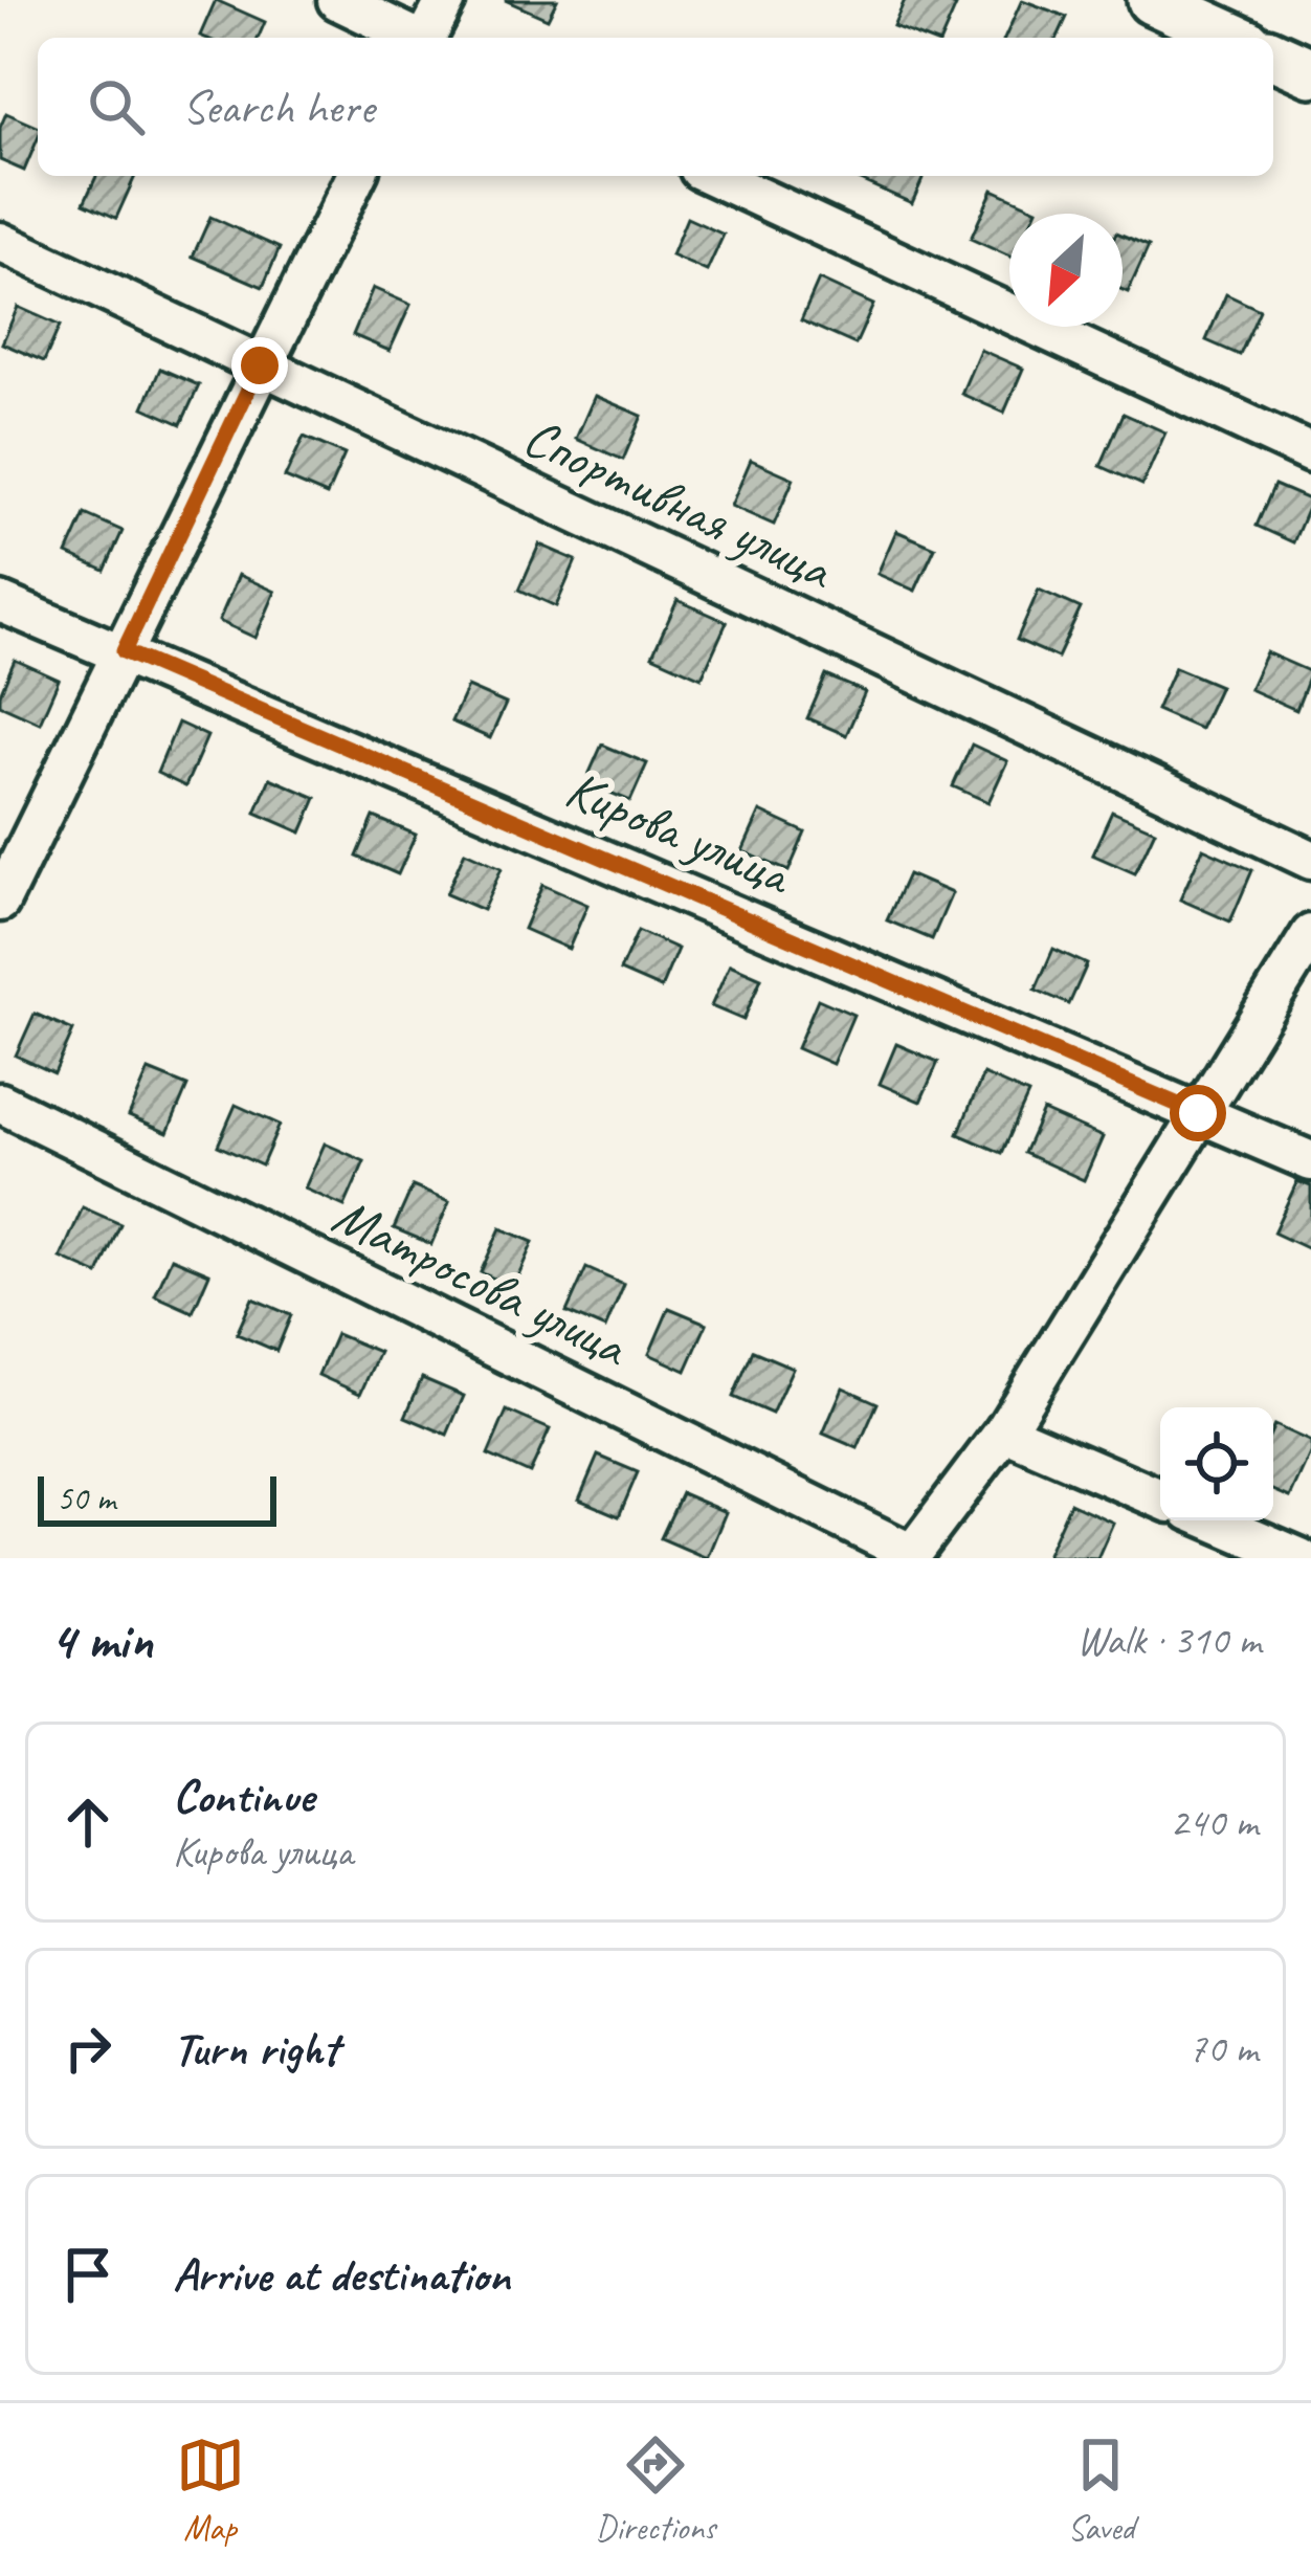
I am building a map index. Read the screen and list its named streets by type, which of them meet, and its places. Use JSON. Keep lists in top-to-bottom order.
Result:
{
  "streets": {
    "street": ["Спортивная улица", "Кирова улица", "Матросова улица"]
  },
  "scale_bar": "50 m",
  "north": "bottom left",
  "page": {
    "search": "Search here",
    "scale": "50 m",
    "heading": ["4 min", "Walk · 310 m"],
    "list": [
      ["Continue", "Кирова улица", "240 m"],
      ["Turn right", "70 m"],
      "Arrive at destination"
    ],
    "nav": ["Map", "Directions", "Saved"]
  }
}
